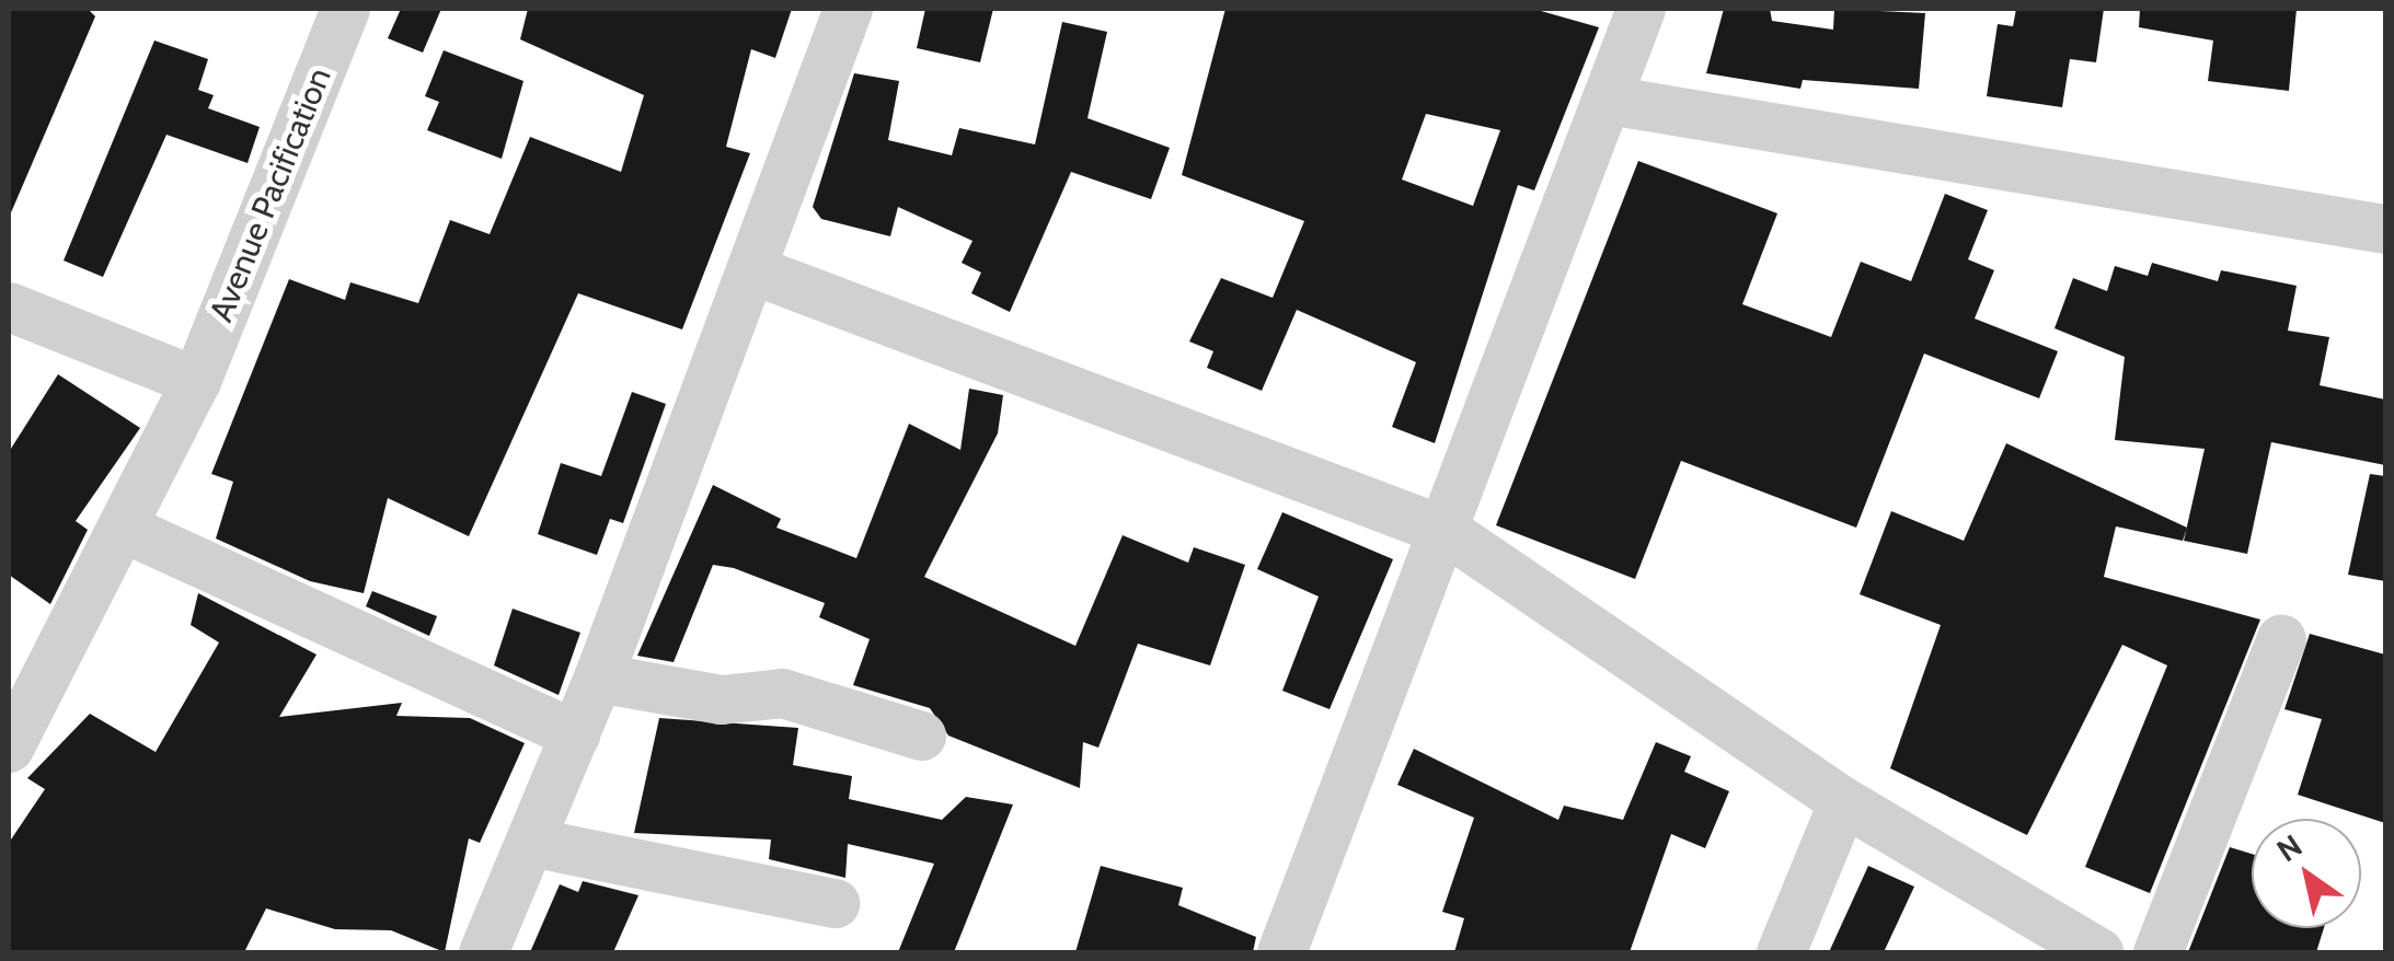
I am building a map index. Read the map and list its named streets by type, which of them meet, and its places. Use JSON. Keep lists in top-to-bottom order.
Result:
{
  "streets": {
    "street": ["Avenue Pacification"]
  },
  "north": "top left"
}
